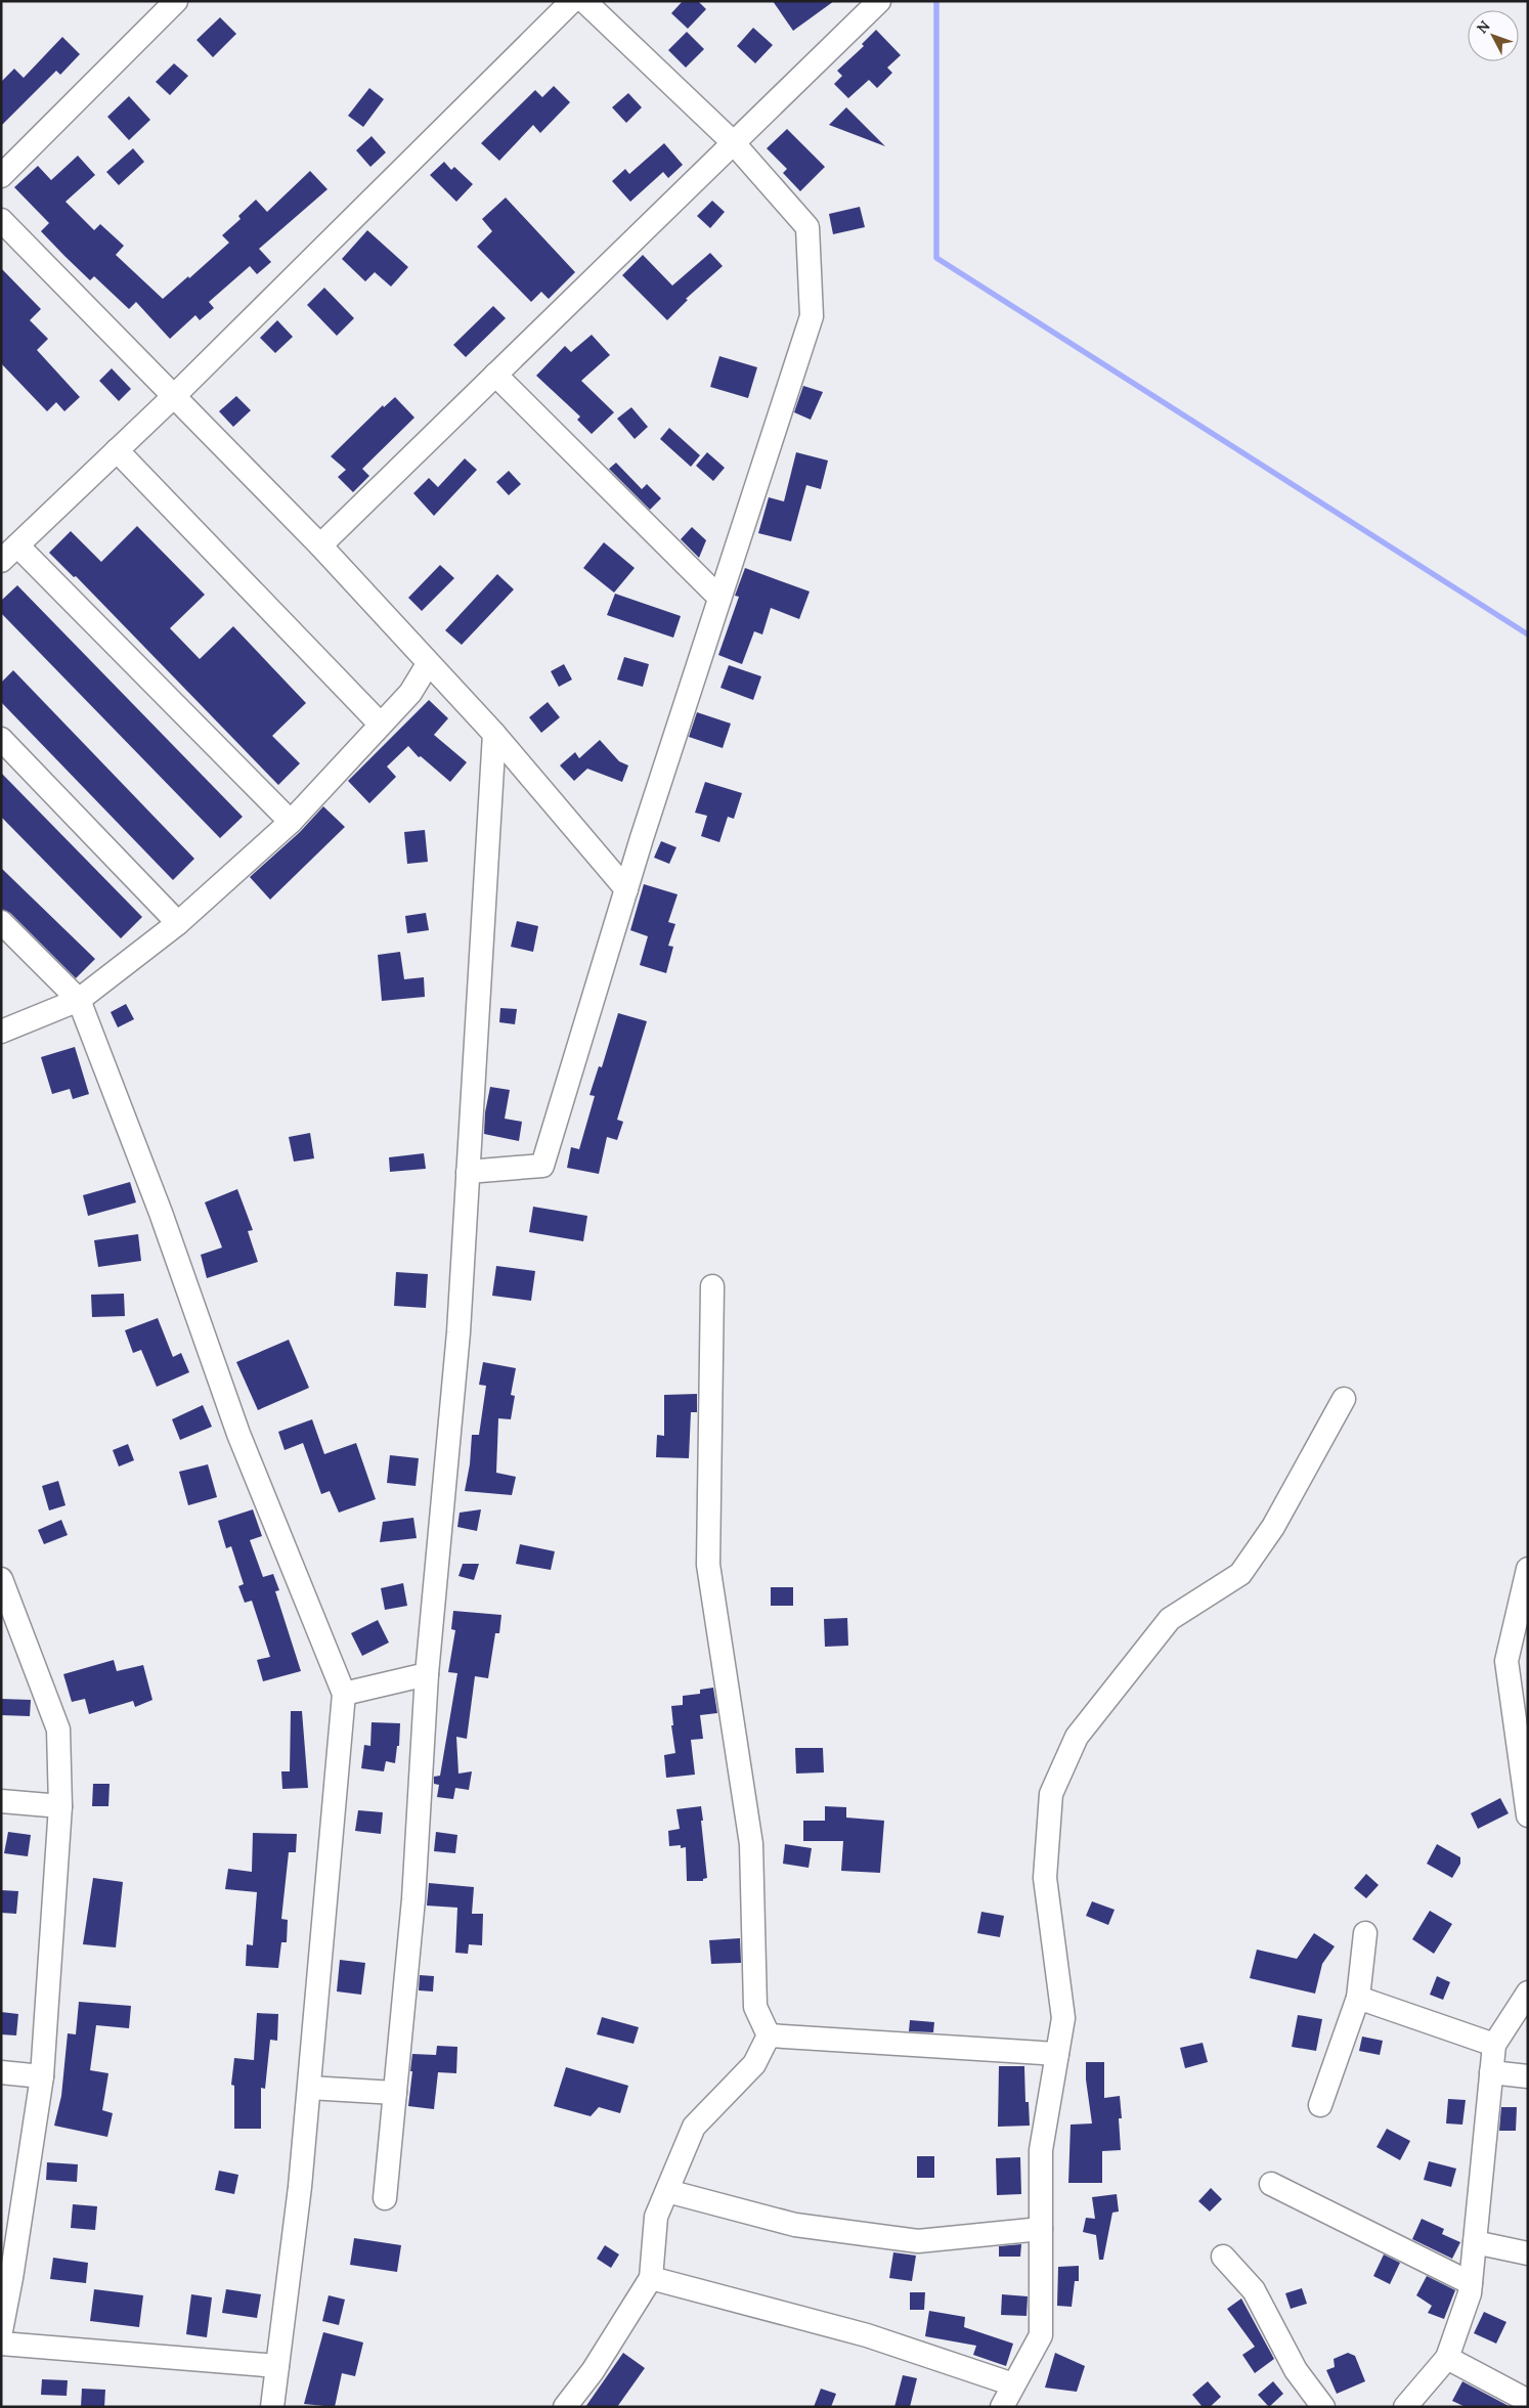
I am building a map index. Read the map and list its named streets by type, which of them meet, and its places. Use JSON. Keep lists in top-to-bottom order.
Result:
{
  "north": "top left"
}
